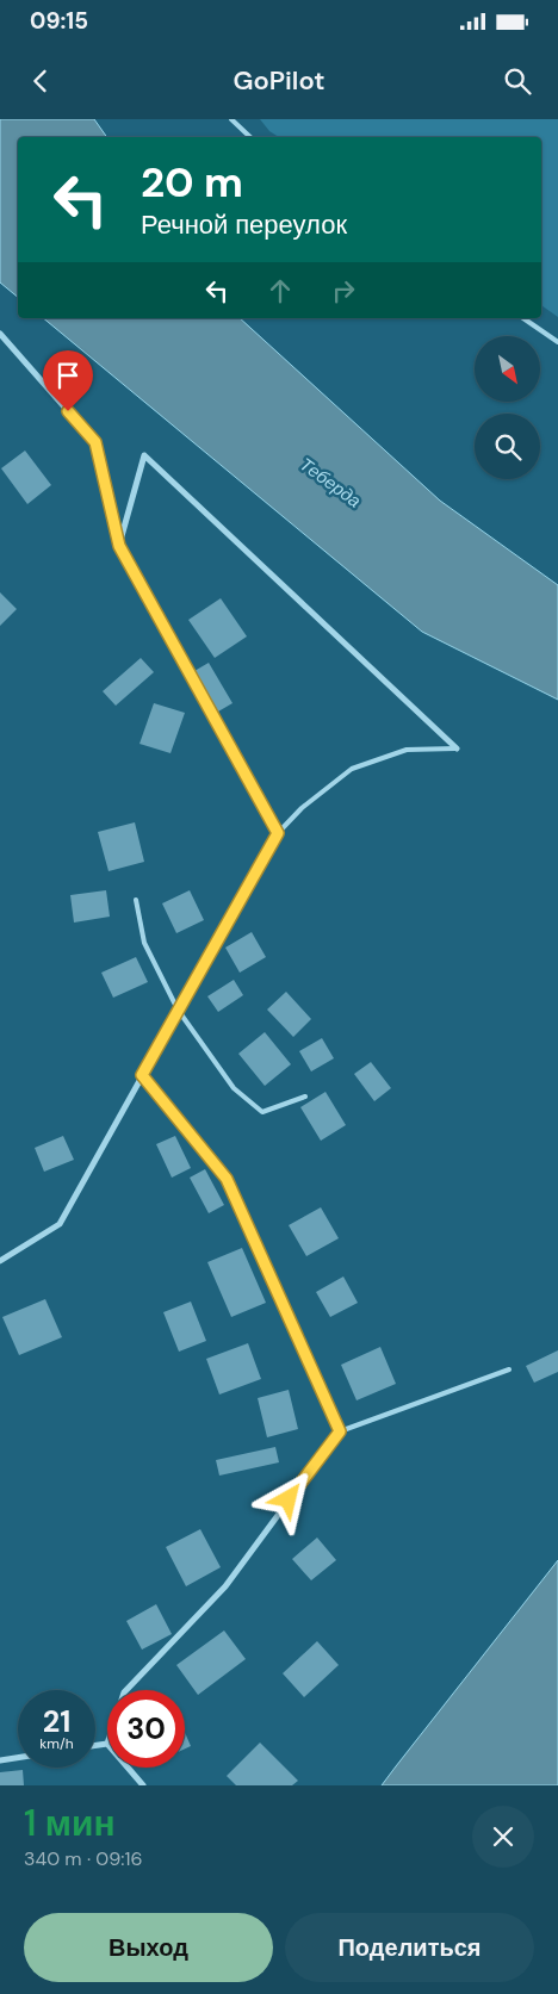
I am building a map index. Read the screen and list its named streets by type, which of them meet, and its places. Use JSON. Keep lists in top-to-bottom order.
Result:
{
  "water": ["Теберда"],
  "north": "bottom right",
  "page": {
    "status": "09:15",
    "header": "GoPilot",
    "turn": ["20 m", "Речной переулок"],
    "speed": "21 km/h",
    "limit": "30",
    "heading": ["1 мин", "340 m · 09:16"],
    "buttons": ["Выход", "Поделиться"]
  }
}
